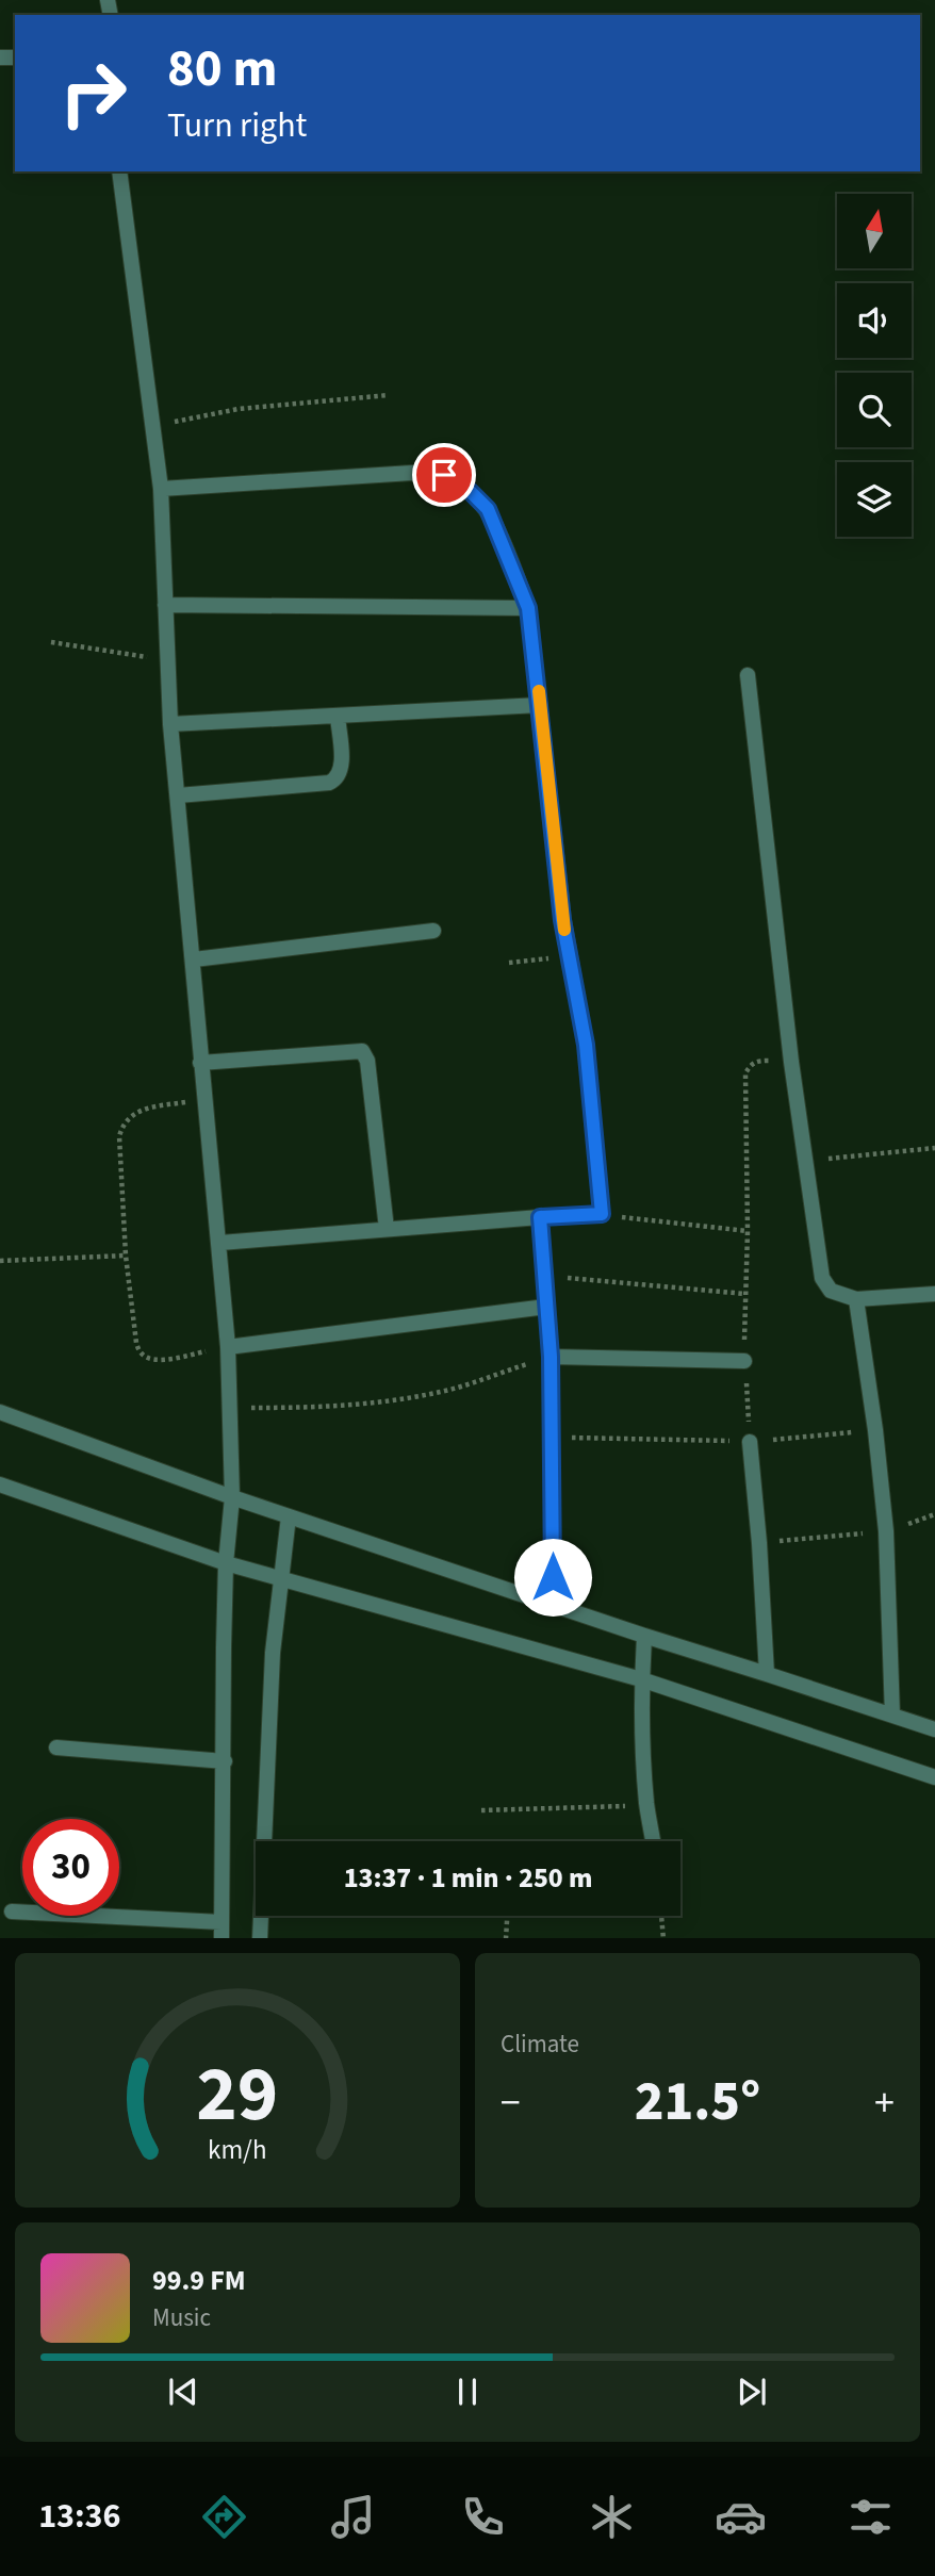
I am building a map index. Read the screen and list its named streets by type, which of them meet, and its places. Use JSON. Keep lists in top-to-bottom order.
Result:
{
  "north": "top",
  "page": {
    "turn": ["80 m", "Turn right"],
    "limit": "30",
    "trip": "13:37 · 1 min · 250 m",
    "tile": "Climate",
    "heat": ["−", "21.5°", "+"],
    "song": ["99.9 FM", "Music"],
    "tabs": "13:36",
    "gauge": ["29", "km/h"]
  }
}
